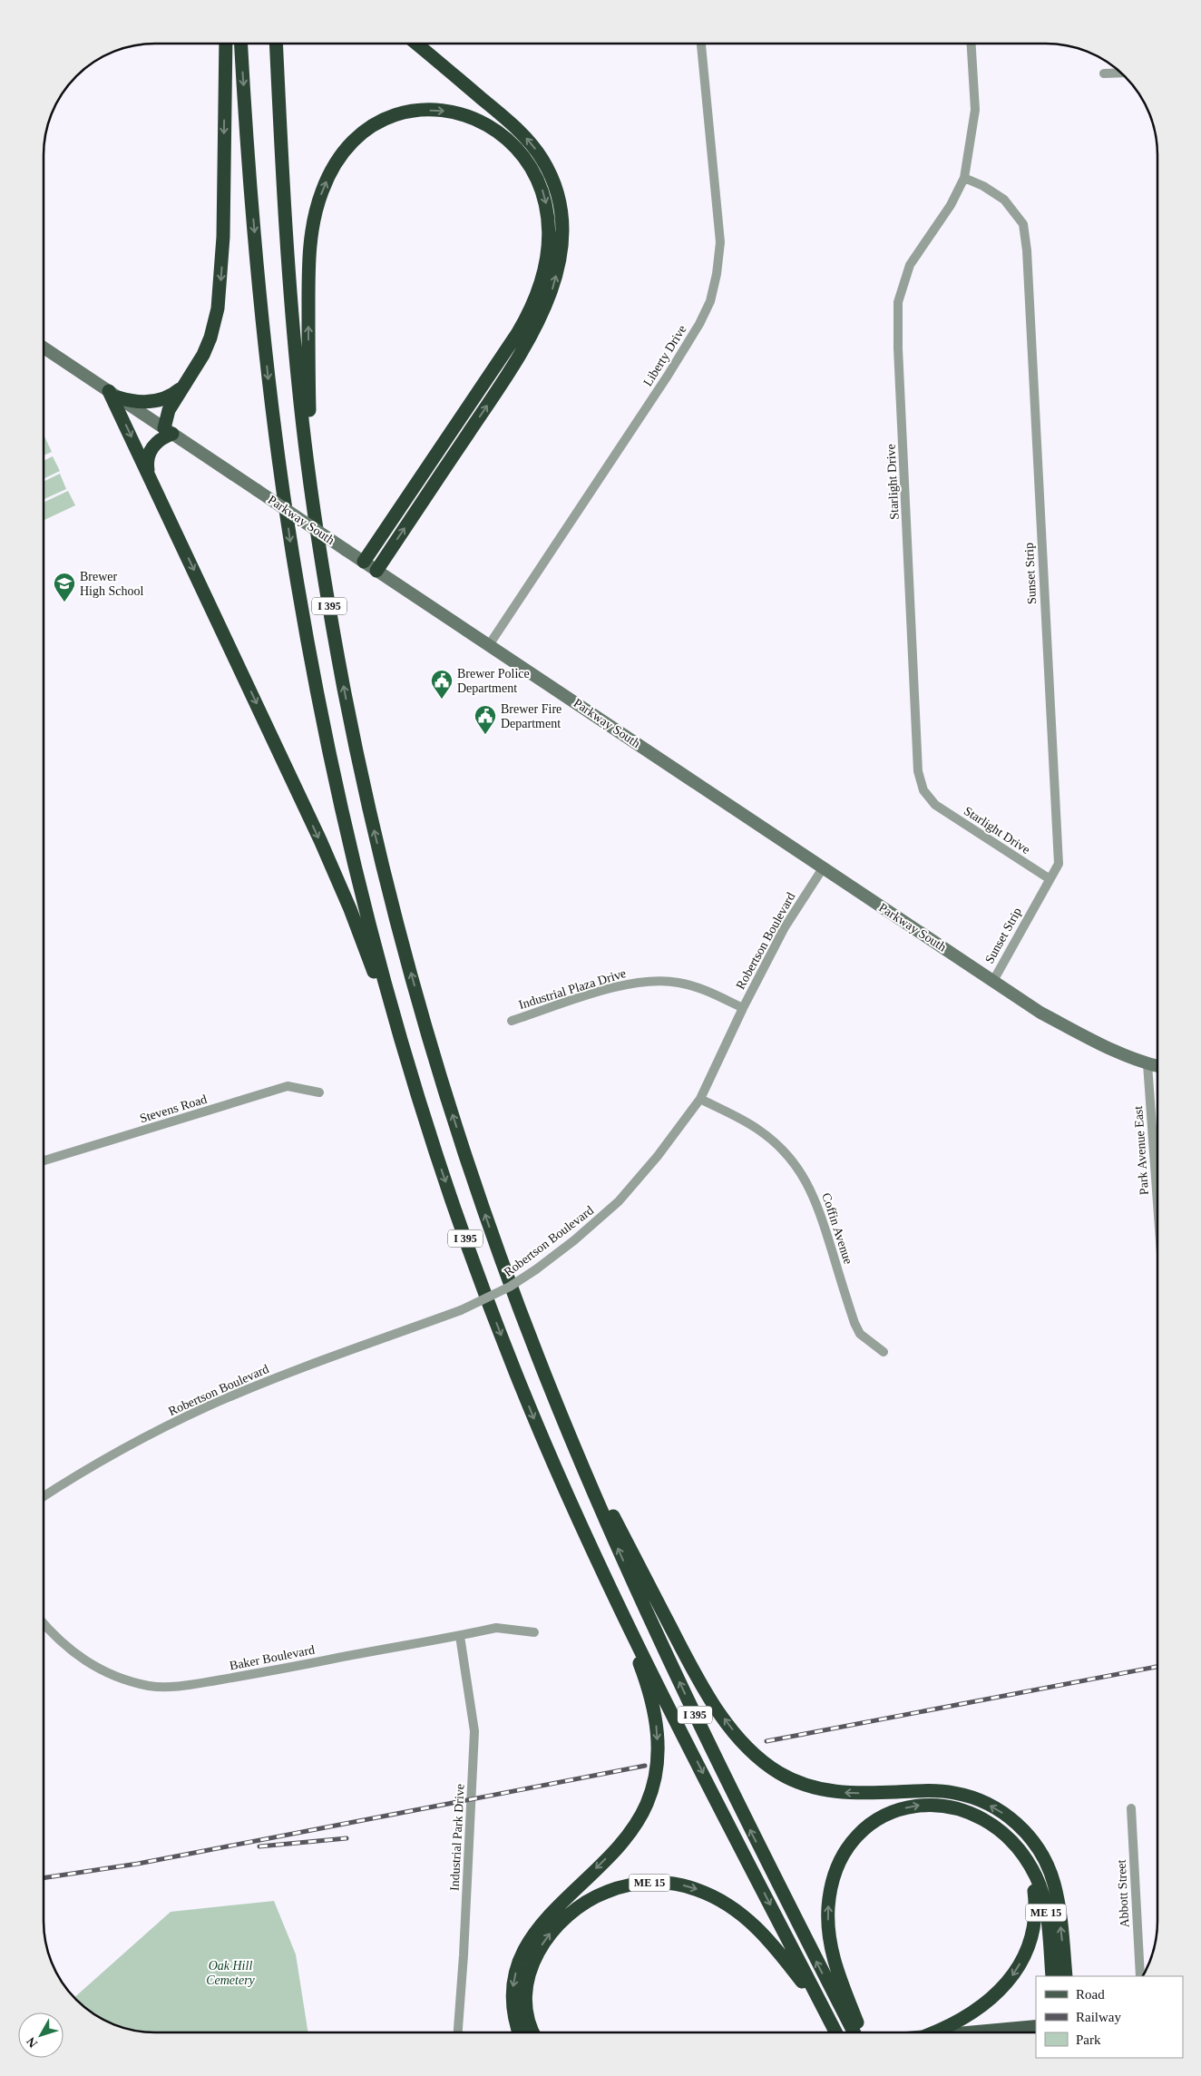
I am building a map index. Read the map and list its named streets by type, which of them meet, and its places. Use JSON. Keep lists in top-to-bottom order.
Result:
{
  "streets": {
    "highway": ["I 395", "ME 15"],
    "main road": ["Parkway South"],
    "street": [
      "Liberty Drive",
      "Starlight Drive",
      "Sunset Strip",
      "Robertson Boulevard",
      "Industrial Plaza Drive",
      "Stevens Road",
      "Park Avenue East",
      "Coffin Avenue",
      "Baker Boulevard",
      "Industrial Park Drive",
      "Abbott Street"
    ]
  },
  "crossings": [
    ["Liberty Drive", "Parkway South"],
    ["Starlight Drive", "Sunset Strip"],
    ["Parkway South", "Sunset Strip"],
    ["Parkway South", "Robertson Boulevard"],
    ["Parkway South", "Park Avenue East"],
    ["I 395", "ME 15"],
    ["Robertson Boulevard", "Industrial Plaza Drive"],
    ["Robertson Boulevard", "Coffin Avenue"],
    ["Baker Boulevard", "Industrial Park Drive"]
  ],
  "parks": ["Oak Hill Cemetery"],
  "places": {
    "school or university": ["Brewer High School"],
    "public building": ["Brewer Police Department", "Brewer Fire Department"]
  },
  "legend": ["Road", "Railway", "Park"],
  "north": "bottom left"
}
